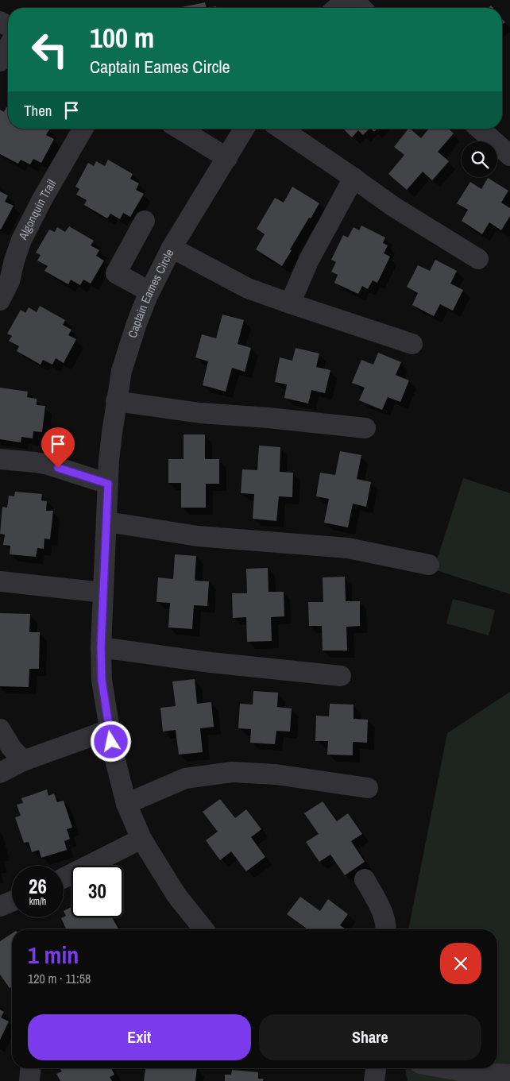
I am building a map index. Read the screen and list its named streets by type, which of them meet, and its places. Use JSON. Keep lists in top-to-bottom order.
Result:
{
  "streets": {
    "street": ["Algonquin Trail", "Captain Eames Circle"]
  },
  "page": {
    "turn": ["100 m", "Captain Eames Circle"],
    "then": "Then",
    "speed": "26 km/h",
    "limit": "30",
    "heading": ["1 min", "120 m · 11:58"],
    "buttons": ["Exit", "Share"]
  }
}
